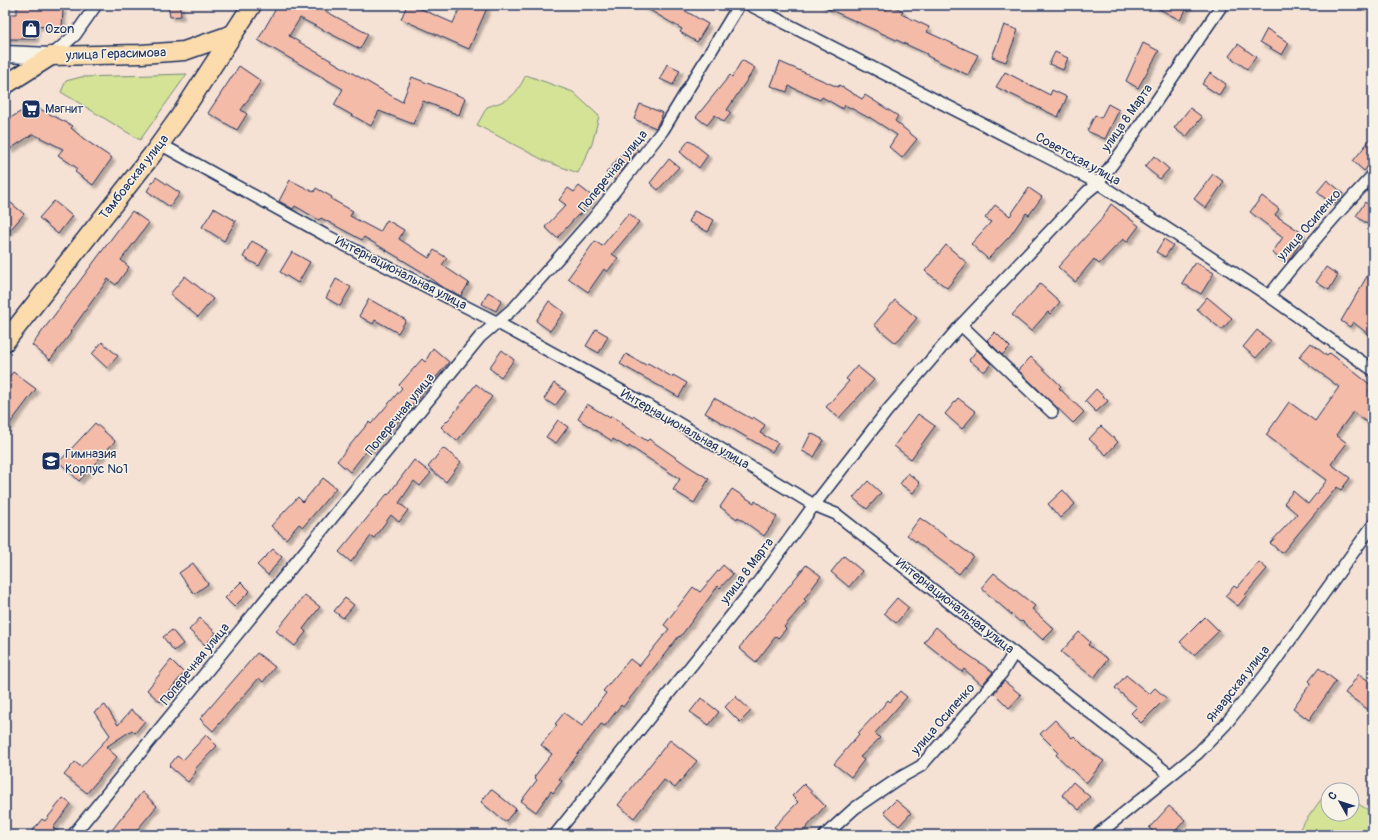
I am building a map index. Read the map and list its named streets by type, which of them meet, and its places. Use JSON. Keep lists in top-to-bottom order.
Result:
{
  "streets": {
    "main road": ["улица Герасимова", "Тамбовская улица"],
    "street": [
      "улица 8 Марта",
      "Советская улица",
      "Поперечная улица",
      "улица Осипенко",
      "Интернациональная улица",
      "Январская улица"
    ]
  },
  "crossings": [
    ["улица Герасимова", "Тамбовская улица"],
    ["улица 8 Марта", "Советская улица"],
    ["улица 8 Марта", "Интернациональная улица"],
    ["Советская улица", "улица Осипенко"],
    ["Поперечная улица", "Интернациональная улица"],
    ["Тамбовская улица", "Интернациональная улица"],
    ["улица Осипенко", "Интернациональная улица"],
    ["Интернациональная улица", "Январская улица"]
  ],
  "places": {
    "shop": ["Ozon"],
    "supermarket": ["Магнит"],
    "school or university": ["Гимназия Корпус №1"]
  },
  "north": "top left"
}
